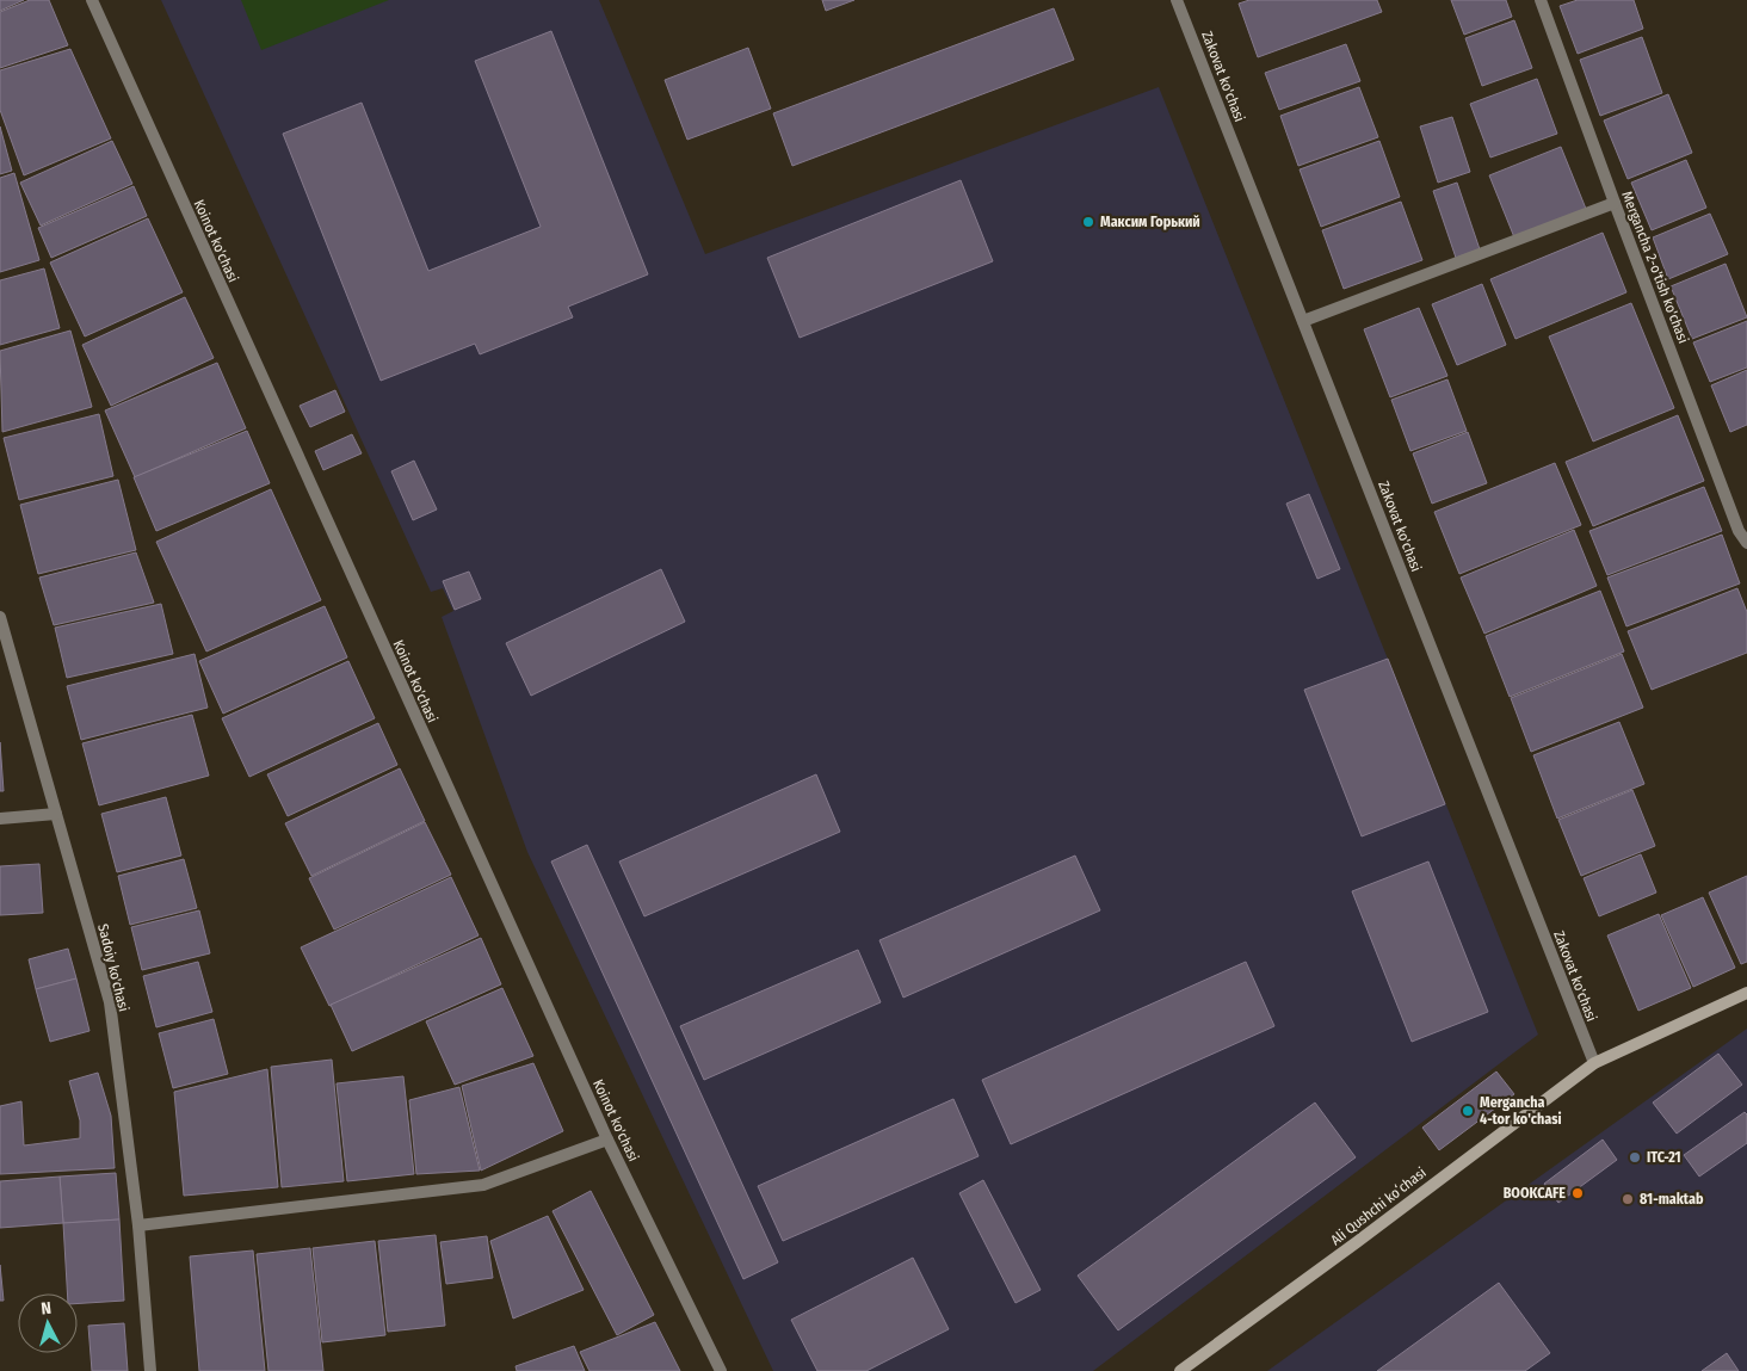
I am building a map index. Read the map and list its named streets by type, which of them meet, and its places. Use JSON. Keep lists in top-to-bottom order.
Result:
{
  "streets": {
    "main road": ["Ali Qushchi koʻchasi"],
    "street": [
      "Zakovat ko'chasi",
      "Koinot ko'chasi",
      "Mergancha 2-o'tish ko'chasi",
      "Sadoiy ko'chasi"
    ]
  },
  "crossings": [
    ["Zakovat ko'chasi", "Ali Qushchi koʻchasi"]
  ],
  "places": [
    "Максим Горький",
    "Mergancha 4-tor ko'chasi",
    "ITC-21",
    "BOOKCAFE",
    "81-maktab"
  ],
  "north": "top"
}
